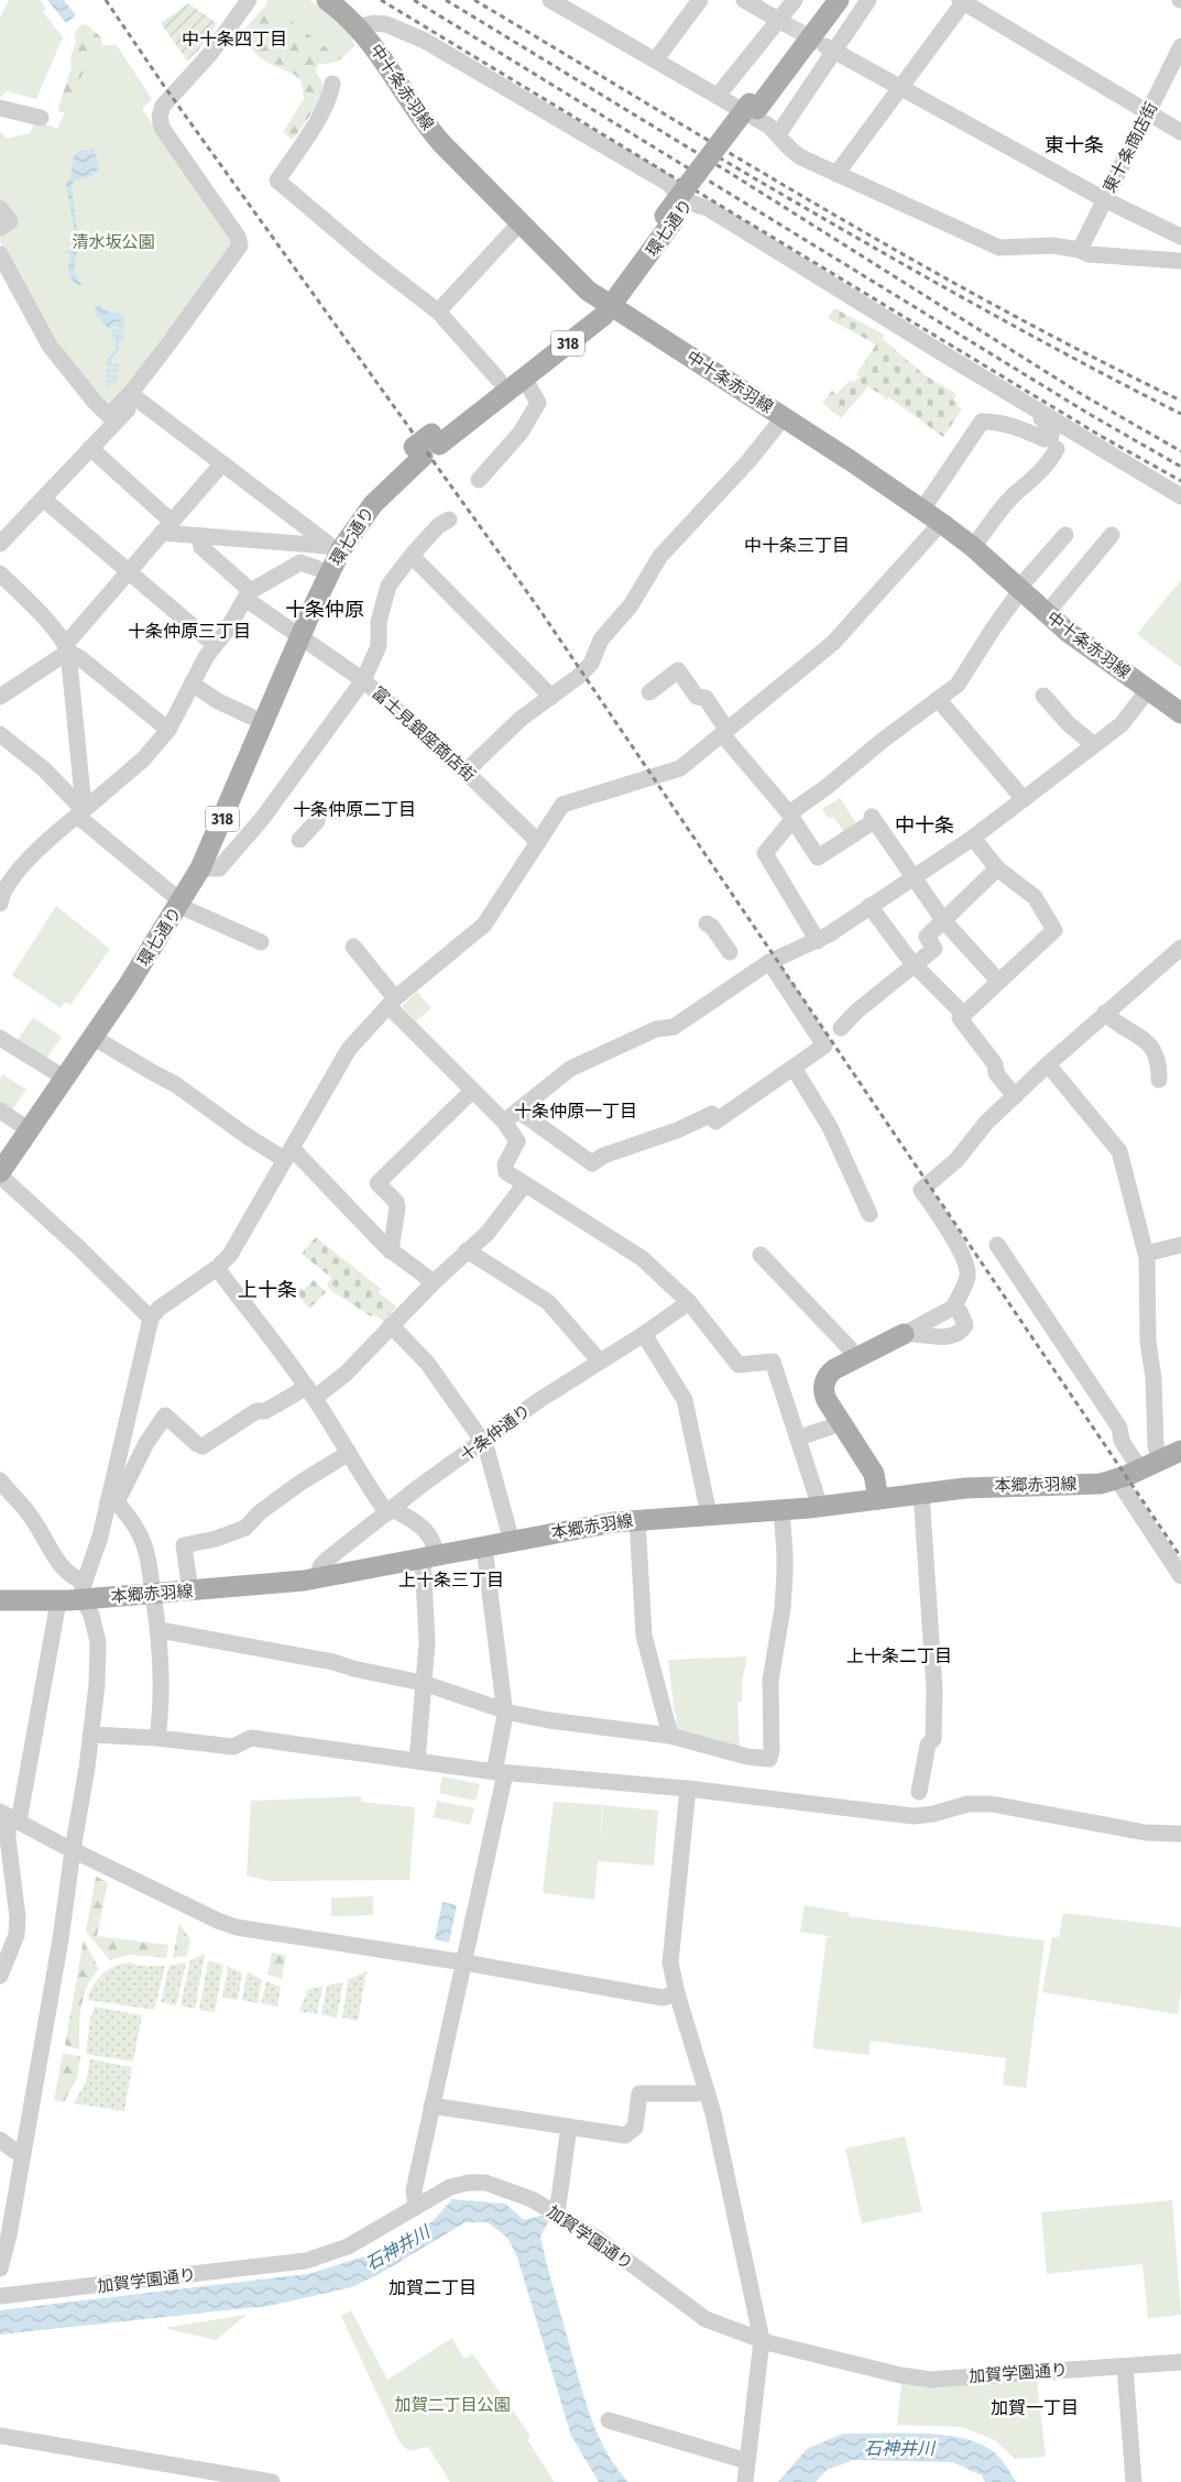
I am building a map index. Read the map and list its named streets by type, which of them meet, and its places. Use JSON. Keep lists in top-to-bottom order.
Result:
{
  "streets": {
    "main road": [
      "中十条赤羽線",
      "環七通り",
      "318",
      "本郷赤羽線"
    ],
    "street": [
      "東十条商店街",
      "富士見銀座商店街",
      "十条仲通り",
      "加賀学園通り"
    ]
  },
  "crossings": [
    ["中十条赤羽線", "環七通り"],
    ["環七通り", "富士見銀座商店街"],
    ["十条仲通り", "本郷赤羽線"]
  ],
  "districts": [
    "中十条四丁目",
    "東十条",
    "中十条三丁目",
    "十条仲原",
    "十条仲原三丁目",
    "十条仲原二丁目",
    "中十条",
    "十条仲原一丁目",
    "上十条",
    "上十条三丁目",
    "上十条二丁目",
    "加賀二丁目",
    "加賀一丁目"
  ],
  "water": ["石神井川"],
  "parks": ["清水坂公園", "加賀二丁目公園"]
}
